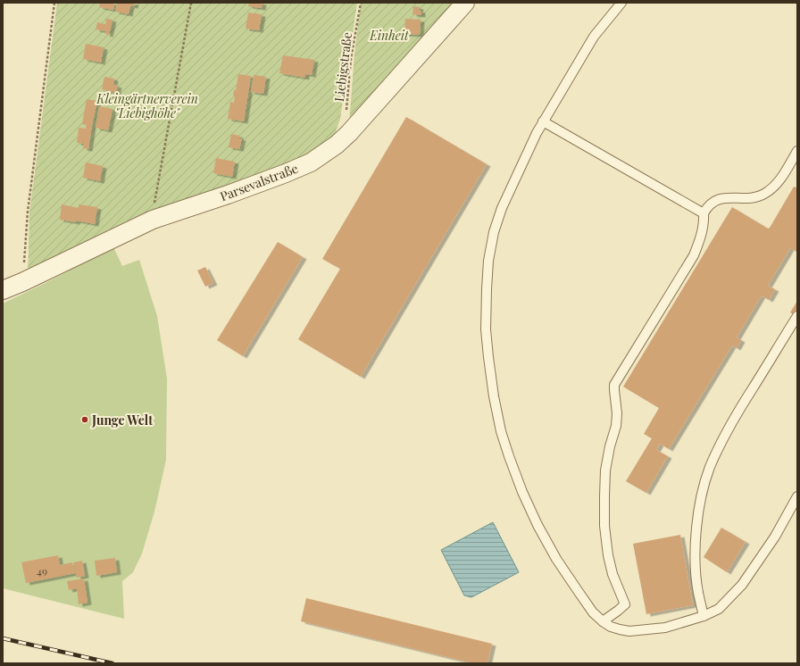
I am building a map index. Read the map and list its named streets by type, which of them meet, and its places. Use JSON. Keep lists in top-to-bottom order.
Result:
{
  "streets": {
    "street": ["Parsevalstraße"],
    "path": ["Liebigstraße"]
  },
  "crossings": [
    ["Liebigstraße", "Parsevalstraße"]
  ],
  "parks": ["Einheit", "Kleingärtnerverein \"Liebighöhe\""],
  "places": ["Junge Welt"],
  "house_numbers": ["49"]
}
